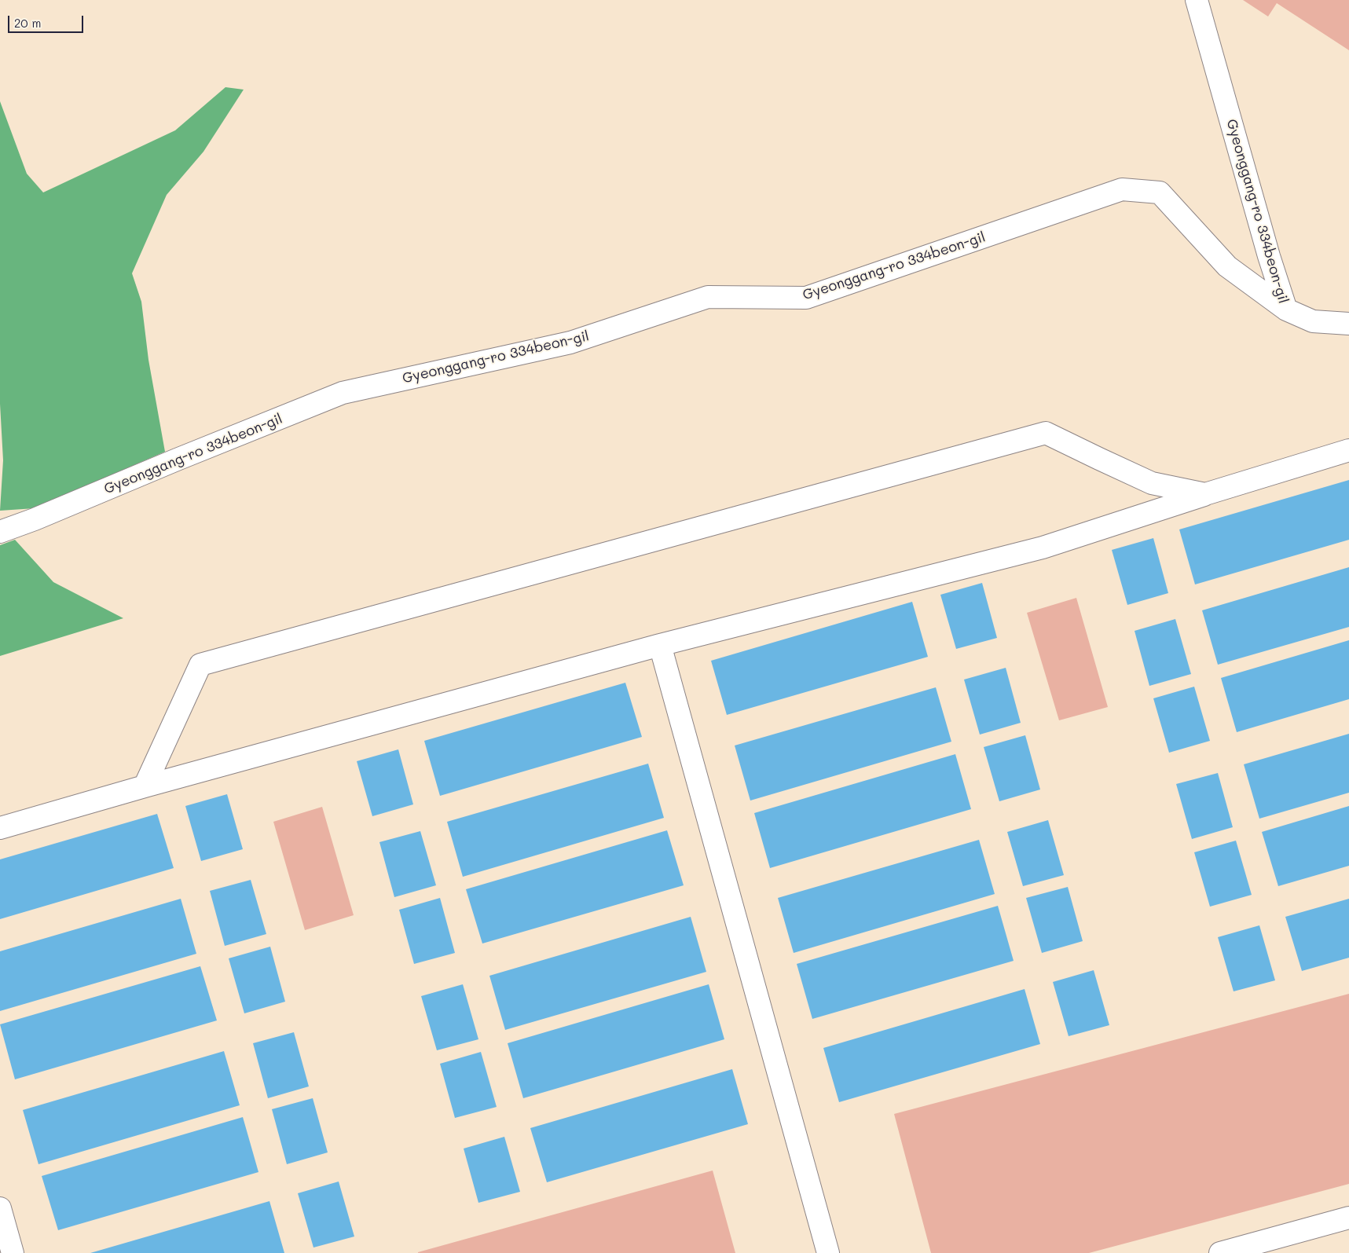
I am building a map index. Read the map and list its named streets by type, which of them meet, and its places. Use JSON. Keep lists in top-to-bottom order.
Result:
{
  "streets": {
    "street": ["Gyeonggang-ro 334beon-gil"]
  },
  "scale_bar": "20 m"
}
